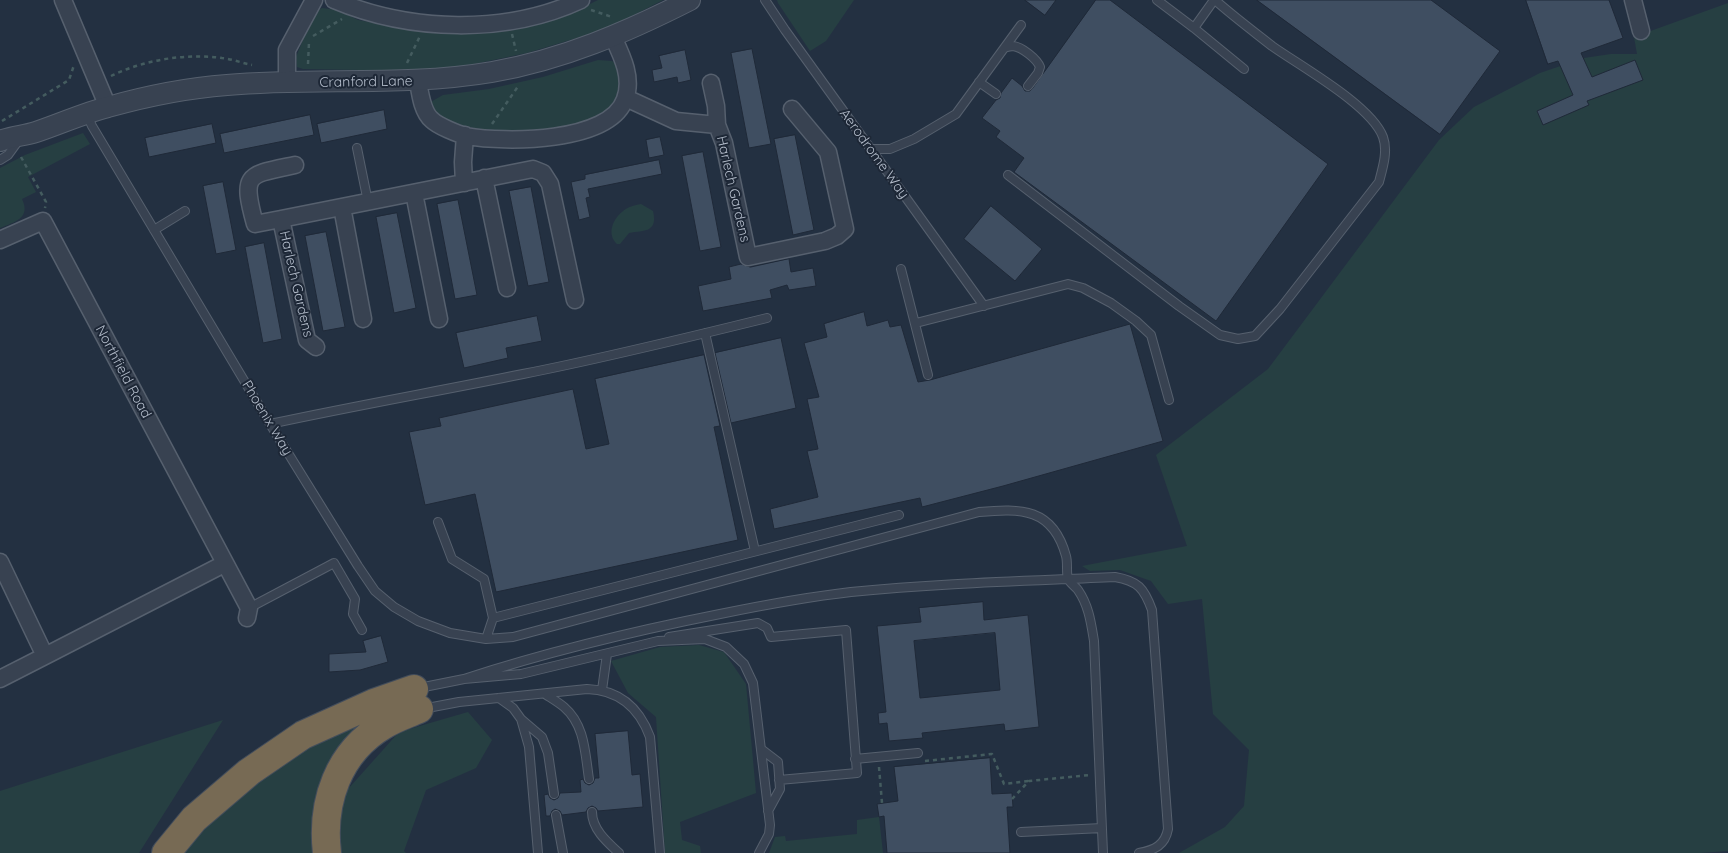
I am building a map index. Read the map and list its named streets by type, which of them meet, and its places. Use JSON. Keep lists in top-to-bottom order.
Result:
{
  "streets": {
    "street": ["Cranford Lane", "Harlech Gardens", "Northfield Road"],
    "lane": ["Aerodrome Way", "Phoenix Way"]
  },
  "crossings": [
    ["Cranford Lane", "Phoenix Way"]
  ]
}
